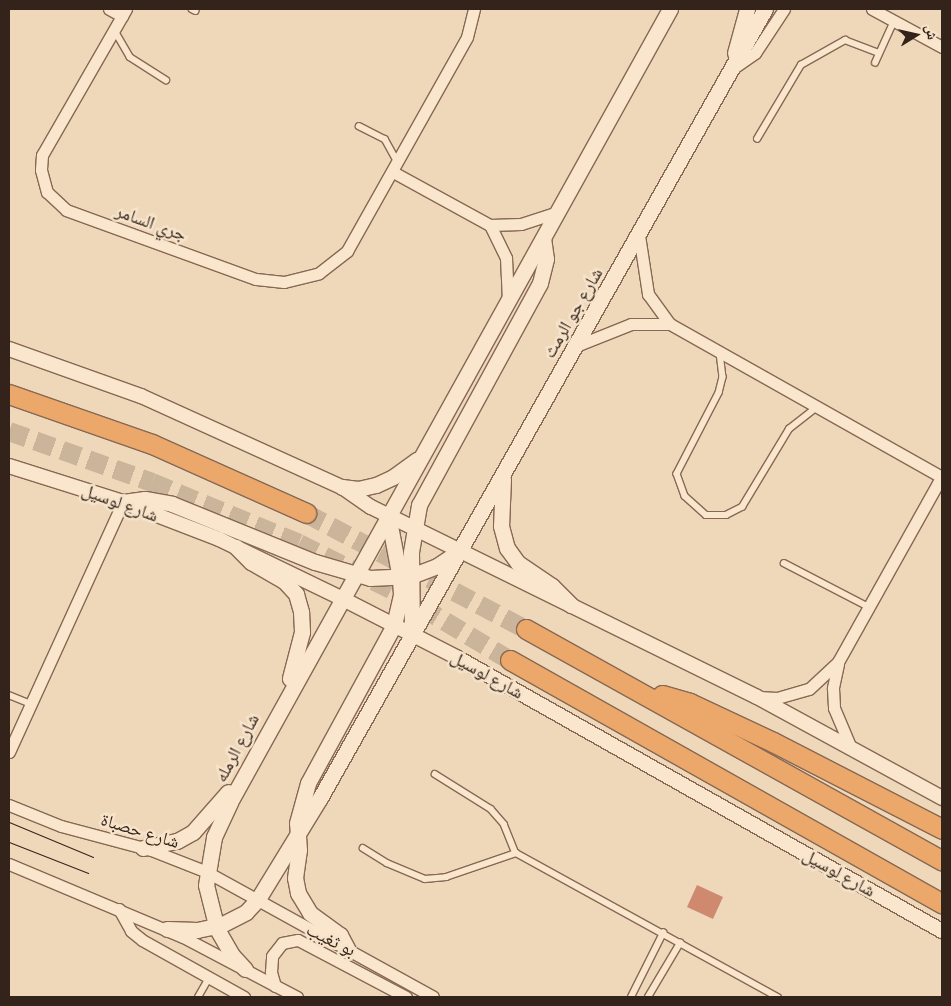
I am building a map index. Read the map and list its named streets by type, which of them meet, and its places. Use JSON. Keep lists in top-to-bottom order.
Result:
{
  "streets": {
    "highway": ["شارع لوسيل"],
    "main road": ["شارع جو الرمث", "شارع الرمله"],
    "street": ["جري السامر", "شارع حصباة", "بو ثغيب"]
  },
  "crossings": [
    ["شارع جو الرمث", "شارع لوسيل"],
    ["شارع لوسيل", "شارع الرمله"],
    ["شارع الرمله", "شارع حصباة"],
    ["شارع الرمله", "بو ثغيب"]
  ],
  "north": "right"
}
